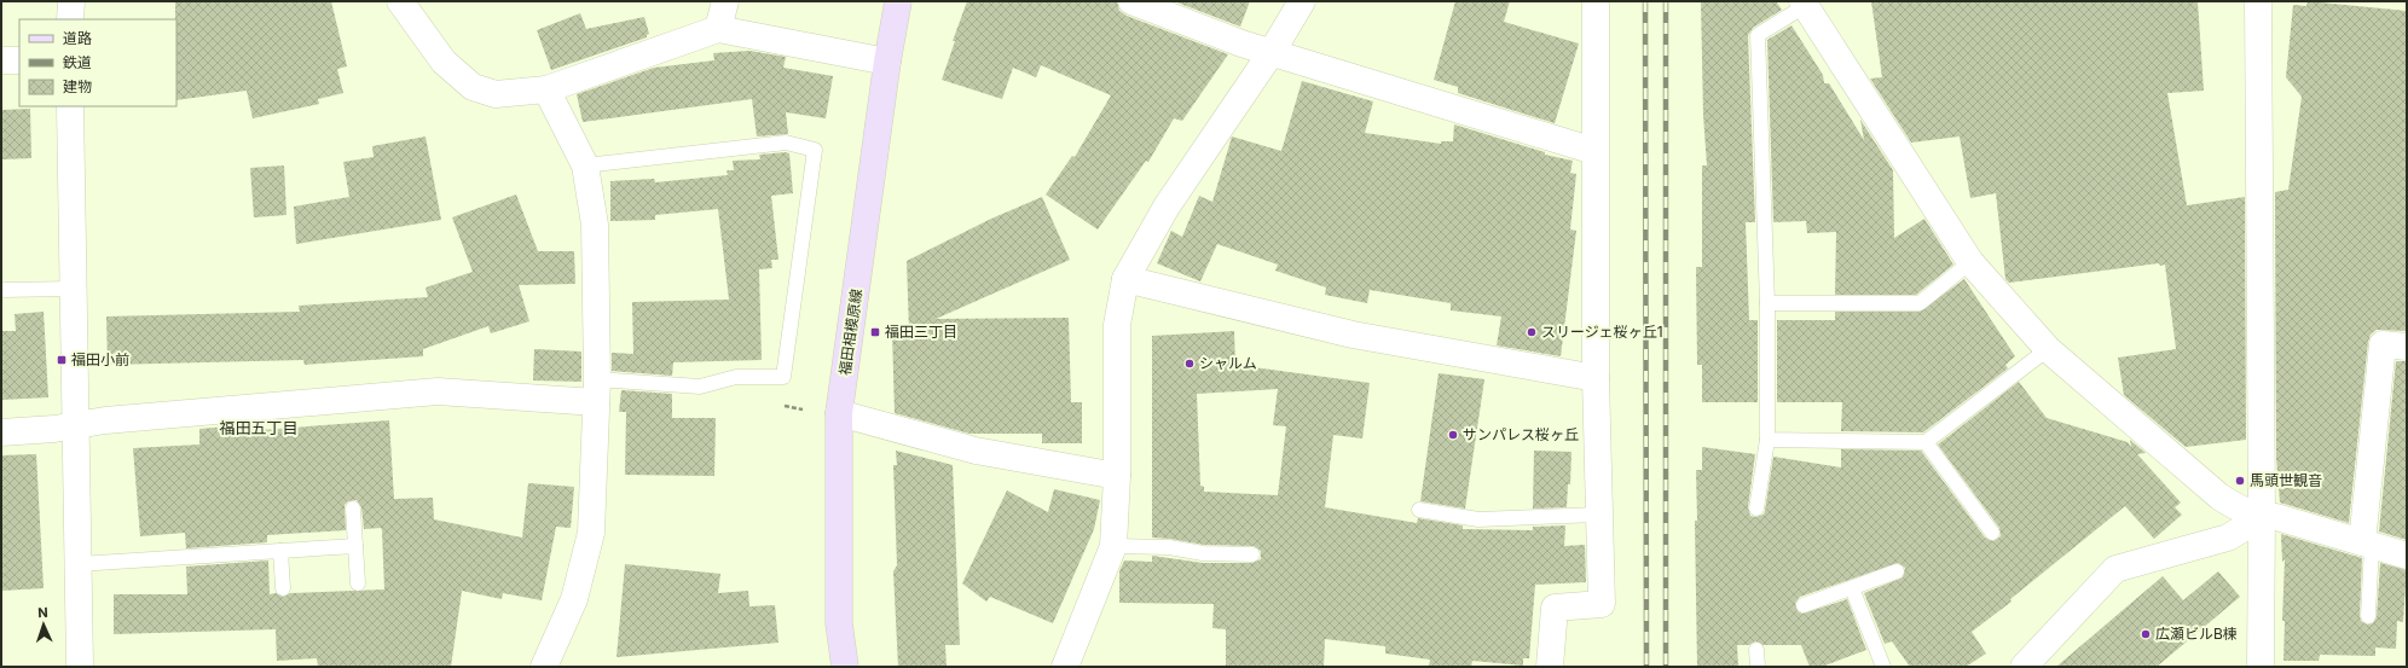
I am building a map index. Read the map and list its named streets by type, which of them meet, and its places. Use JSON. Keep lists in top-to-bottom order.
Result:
{
  "streets": {
    "street": ["福田相模原線"]
  },
  "districts": ["福田五丁目"],
  "places": {
    "transit": ["福田三丁目", "福田小前"],
    "other": [
      "スリージェ桜ヶ丘1",
      "シャルム",
      "サンパレス桜ヶ丘",
      "馬頭世観音",
      "広瀬ビルB棟"
    ]
  },
  "legend": ["道路", "鉄道", "建物"],
  "north": "top"
}
